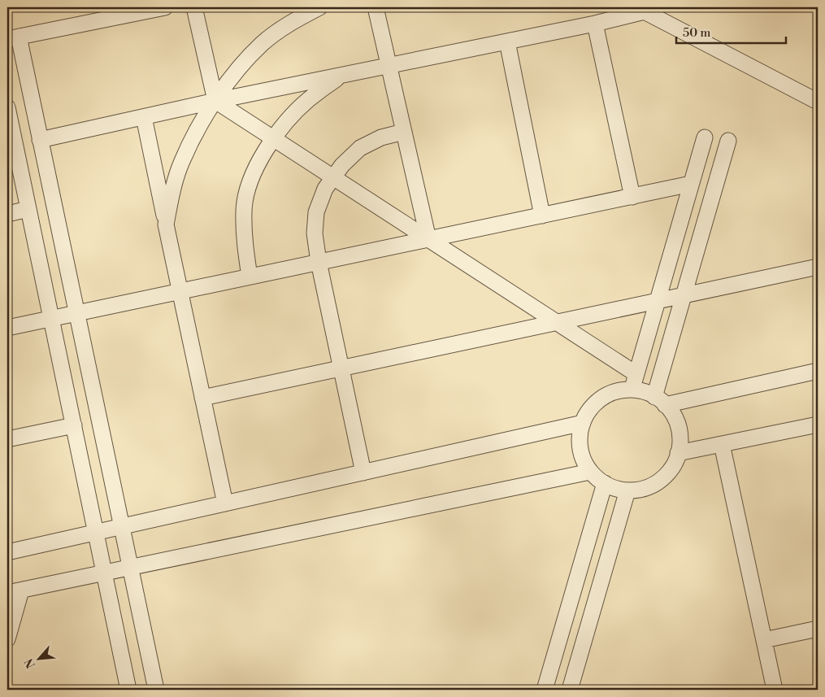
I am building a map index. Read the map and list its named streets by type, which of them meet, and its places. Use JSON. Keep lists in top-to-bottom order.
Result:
{
  "scale_bar": "50 m",
  "north": "bottom left"
}
